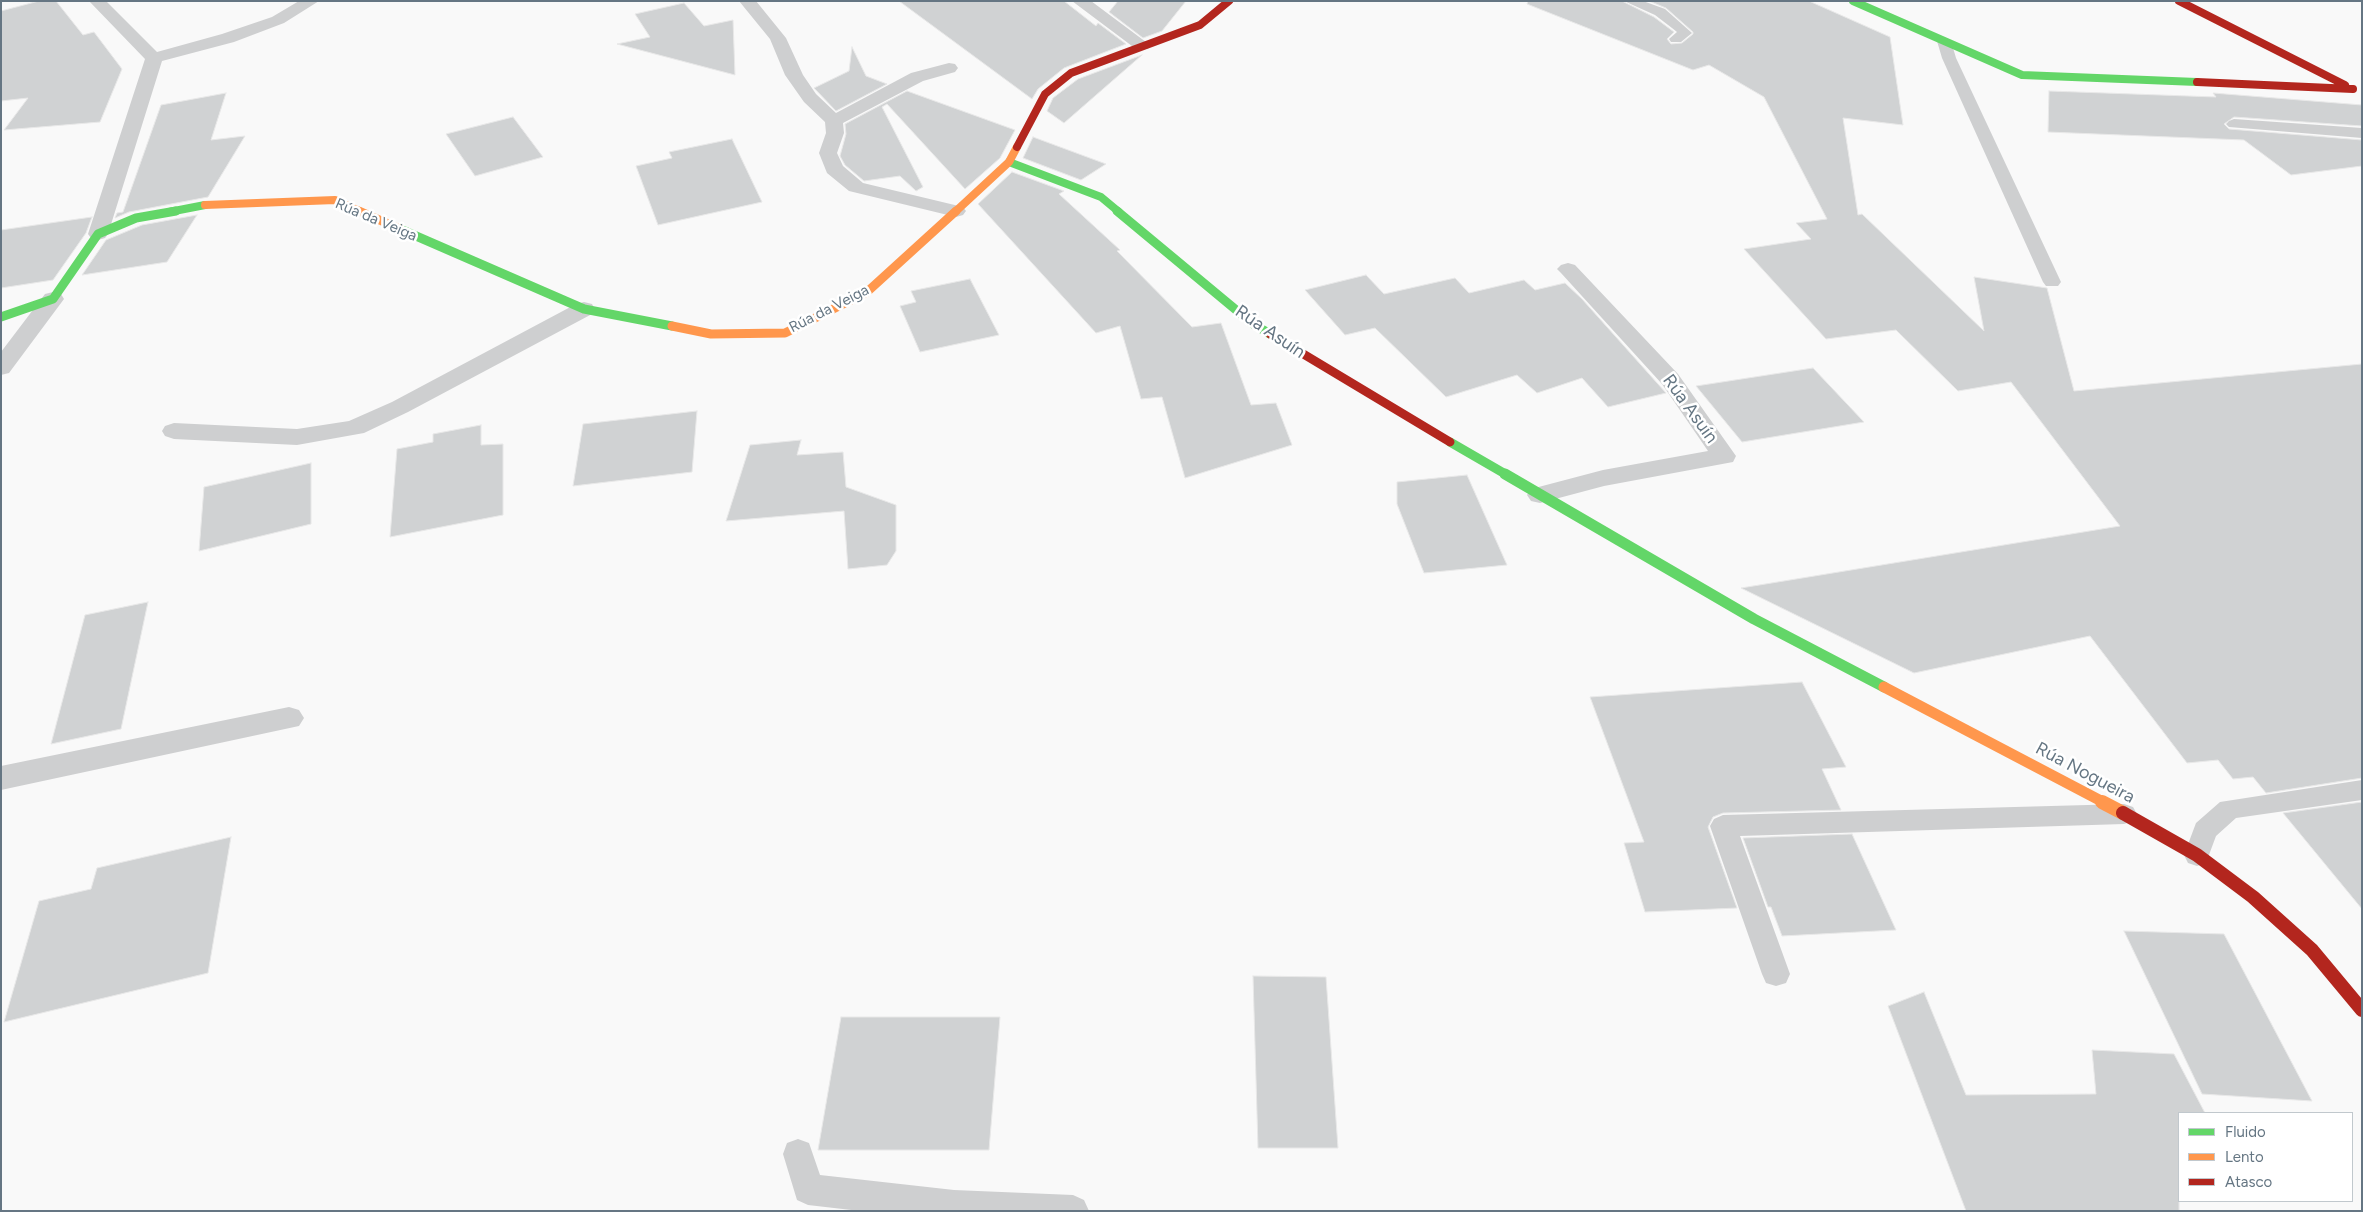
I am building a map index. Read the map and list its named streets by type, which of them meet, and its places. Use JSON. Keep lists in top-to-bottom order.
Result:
{
  "streets": {
    "street": ["Rúa da Veiga", "Rúa Asuín", "Rúa Nogueira"]
  },
  "crossings": [
    ["Rúa da Veiga", "Rúa Asuín"],
    ["Rúa Asuín", "Rúa Nogueira"]
  ],
  "legend": ["Fluido", "Lento", "Atasco"]
}
